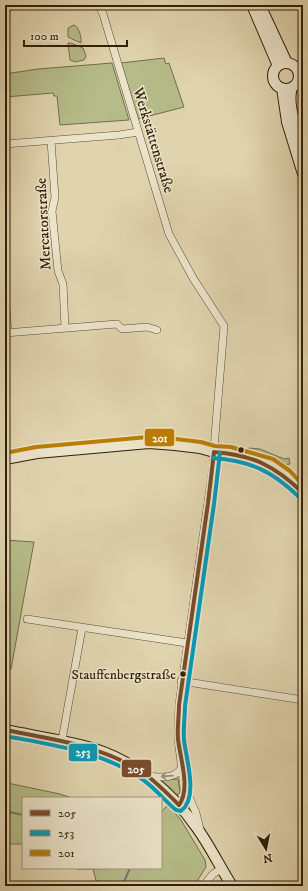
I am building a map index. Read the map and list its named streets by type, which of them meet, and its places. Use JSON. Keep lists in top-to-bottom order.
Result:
{
  "streets": {
    "street": ["Werkstättenstraße", "Mercatorstraße"]
  },
  "places": ["Stauffenbergstraße"],
  "lines": ["transit line 201", "transit line 205", "transit line 253"],
  "legend": ["205", "253", "201"],
  "scale_bar": "100 m",
  "north": "bottom"
}
